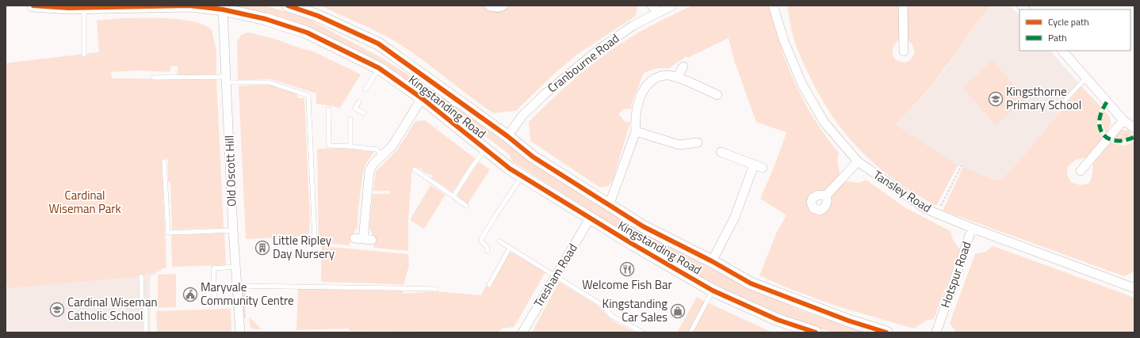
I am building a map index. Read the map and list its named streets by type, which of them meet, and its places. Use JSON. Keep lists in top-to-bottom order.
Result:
{
  "streets": {
    "main road": ["Kingstanding Road"],
    "street": [
      "Cranbourne Road",
      "Old Oscott Hill",
      "Tansley Road",
      "Hotspur Road",
      "Tresham Road"
    ]
  },
  "crossings": [
    ["Cranbourne Road", "Kingstanding Road"],
    ["Kingstanding Road", "Old Oscott Hill"],
    ["Kingstanding Road", "Tresham Road"],
    ["Tansley Road", "Hotspur Road"]
  ],
  "parks": ["Cardinal Wiseman Park"],
  "places": {
    "school or university": ["Kingsthorne Primary School", "Cardinal Wiseman Catholic School"],
    "building": ["Little Ripley Day Nursery"],
    "restaurant": ["Welcome Fish Bar"],
    "public building": ["Maryvale Community Centre"],
    "shop": ["Kingstanding Car Sales"]
  },
  "legend": ["Cycle path", "Path"]
}
